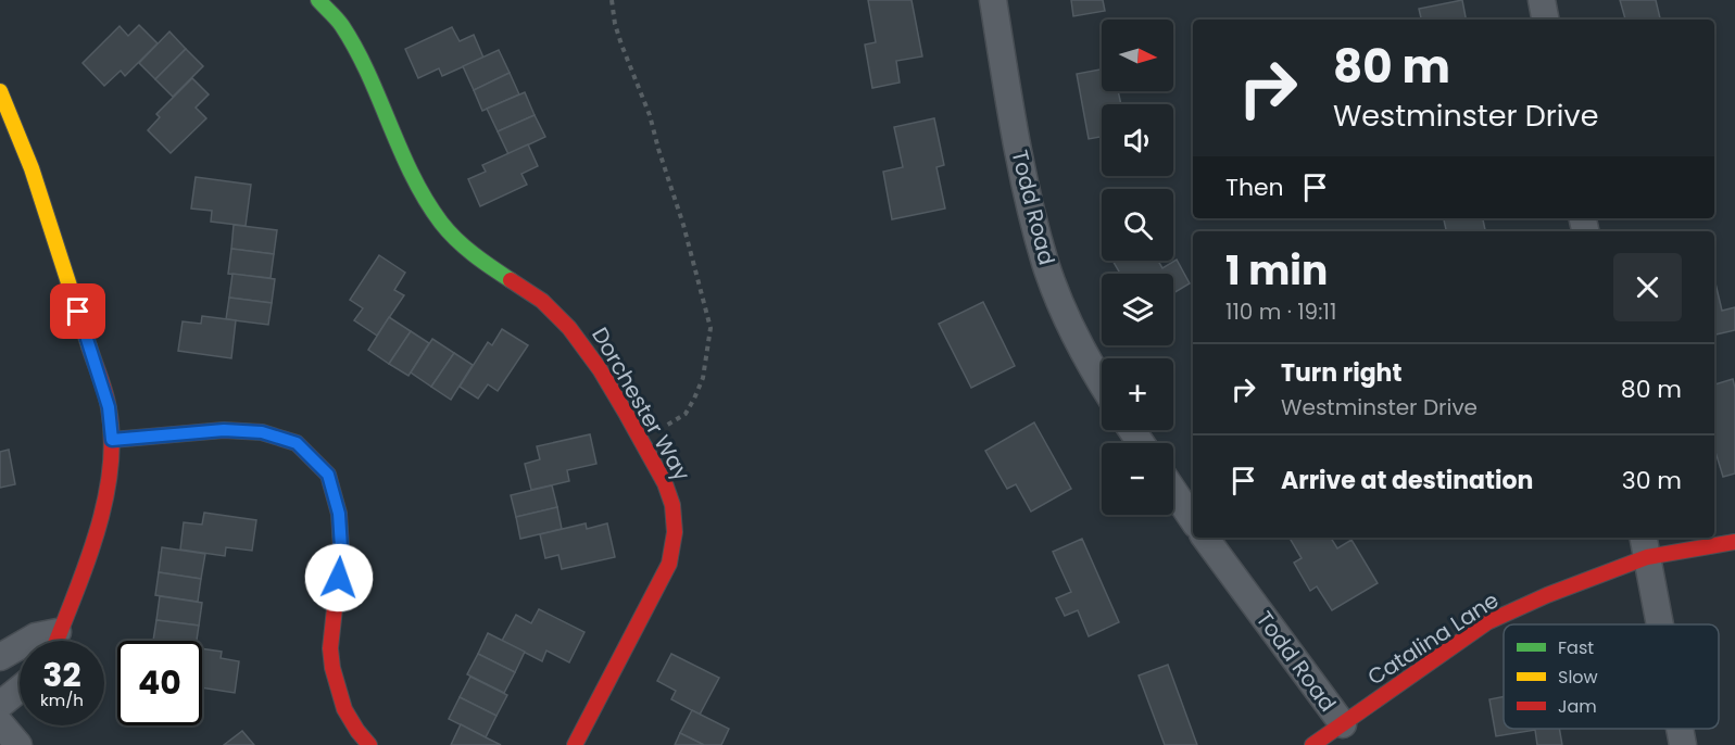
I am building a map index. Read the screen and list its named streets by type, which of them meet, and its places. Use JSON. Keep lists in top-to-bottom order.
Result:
{
  "streets": {
    "street": ["Todd Road", "Dorchester Way", "Catalina Lane"]
  },
  "crossings": [
    ["Todd Road", "Catalina Lane"]
  ],
  "legend": ["Fast", "Slow", "Jam"],
  "north": "right",
  "page": {
    "map_buttons": ["+", "−"],
    "turn": ["80 m", "Westminster Drive"],
    "then": "Then",
    "heading": ["1 min", "110 m · 19:11"],
    "list": [
      {
        "name": "Turn right",
        "note": "Westminster Drive",
        "value": "80 m"
      },
      {
        "name": "Arrive at destination",
        "value": "30 m"
      }
    ],
    "speed": "32 km/h",
    "limit": "40"
  }
}
